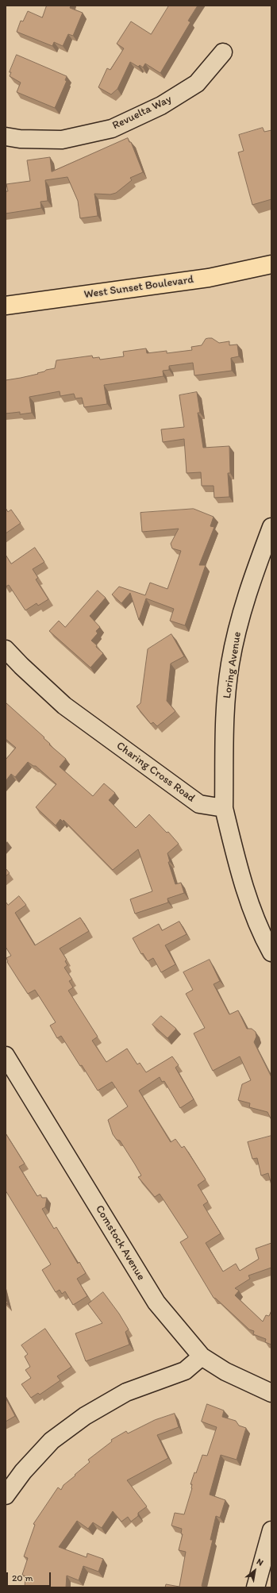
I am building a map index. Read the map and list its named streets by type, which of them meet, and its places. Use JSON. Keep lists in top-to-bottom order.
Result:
{
  "streets": {
    "main road": ["West Sunset Boulevard"],
    "street": [
      "Revuelta Way",
      "Loring Avenue",
      "Charing Cross Road",
      "Comstock Avenue"
    ]
  },
  "crossings": [
    ["Loring Avenue", "Charing Cross Road"]
  ],
  "scale_bar": "20 m",
  "north": "top right"
}
